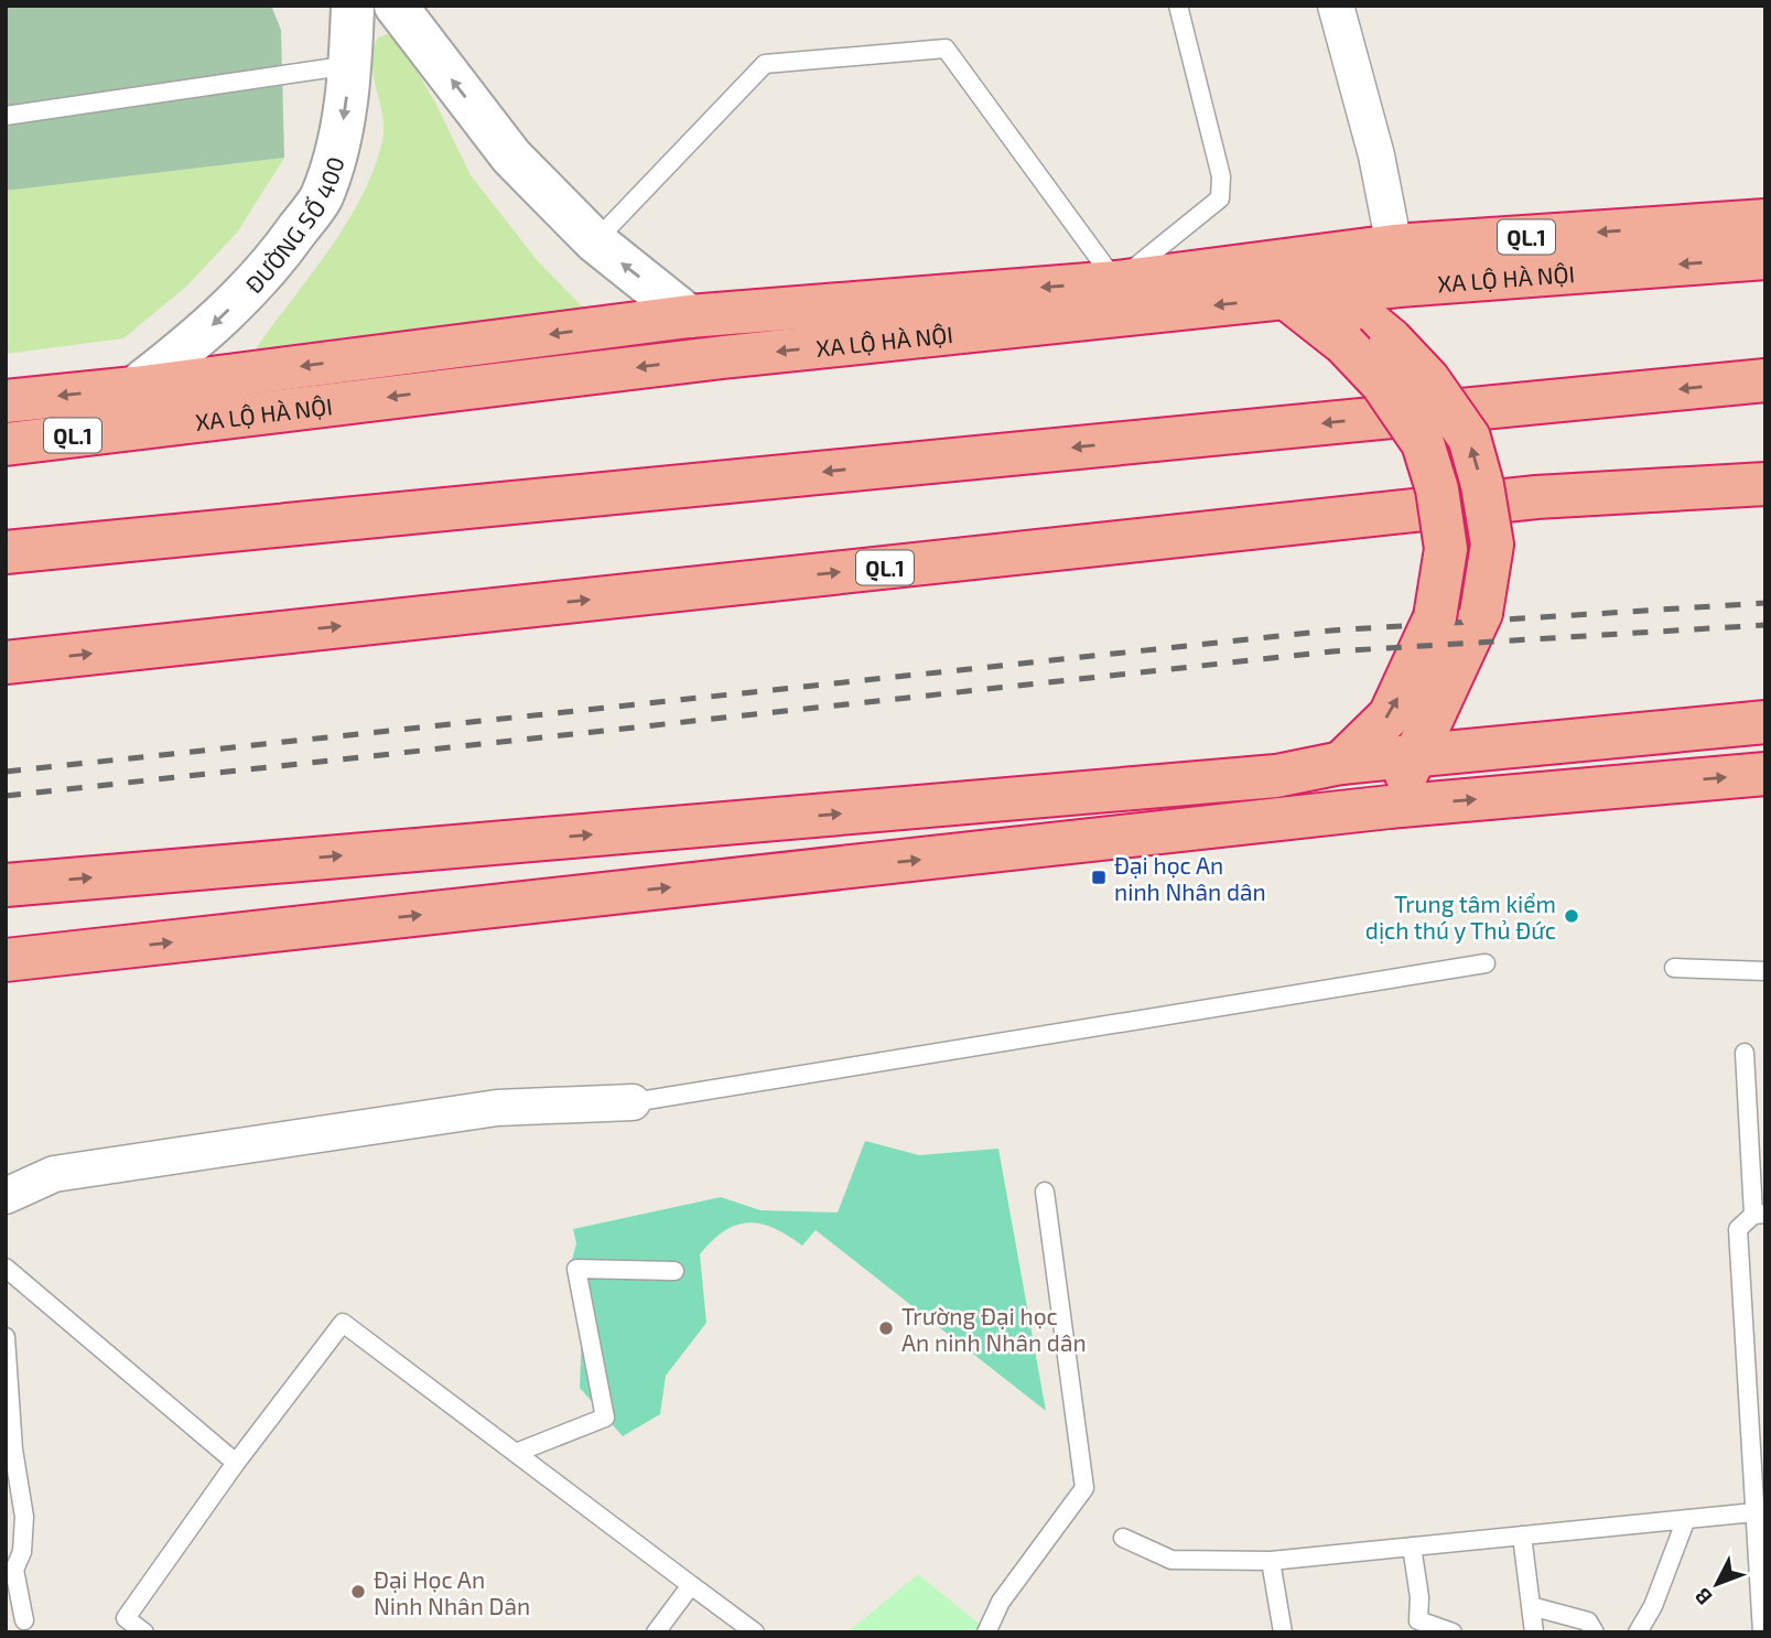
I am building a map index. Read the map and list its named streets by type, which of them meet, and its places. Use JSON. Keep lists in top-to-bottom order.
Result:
{
  "streets": {
    "highway": ["QL.1", "XA LỘ HÀ NỘI"],
    "street": ["ĐƯỜNG SỐ 400"]
  },
  "crossings": [
    ["ĐƯỜNG SỐ 400", "XA LỘ HÀ NỘI"]
  ],
  "one_way": ["ĐƯỜNG SỐ 400"],
  "places": {
    "transit": ["Đại học An ninh Nhân dân"],
    "other": ["Trung tâm kiểm dịch thú y Thủ Đức", "Trường Đại học An ninh Nhân dân", "Đại Học An Ninh Nhân Dân"]
  },
  "north": "bottom left"
}
